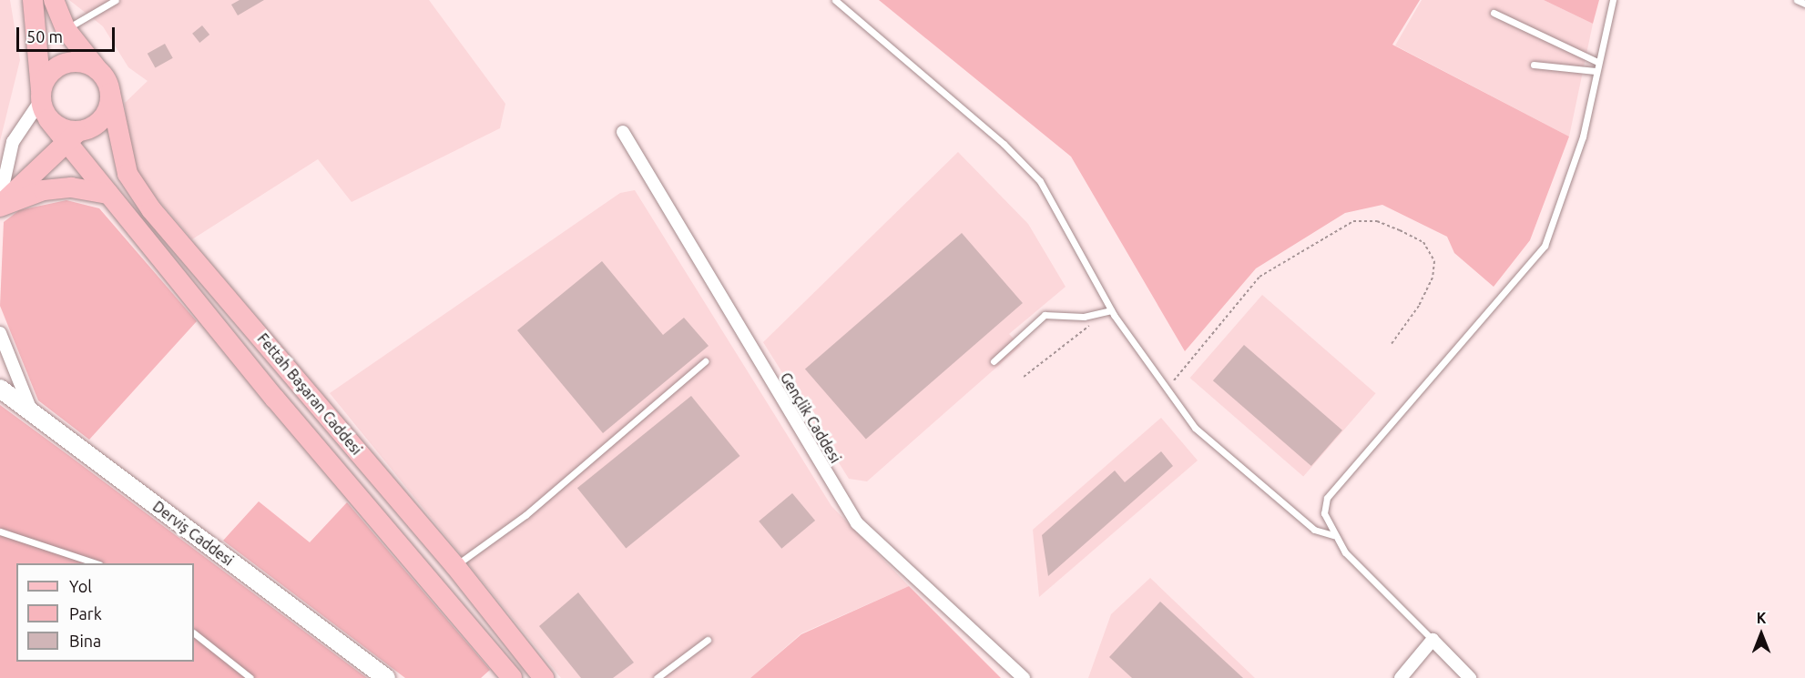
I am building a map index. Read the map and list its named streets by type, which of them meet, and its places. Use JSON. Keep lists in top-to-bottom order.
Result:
{
  "streets": {
    "main road": ["Fettah Başaran Caddesi"],
    "street": ["Gençlik Caddesi", "Derviş Caddesi"]
  },
  "legend": ["Yol", "Park", "Bina"],
  "scale_bar": "50 m",
  "north": "top"
}
